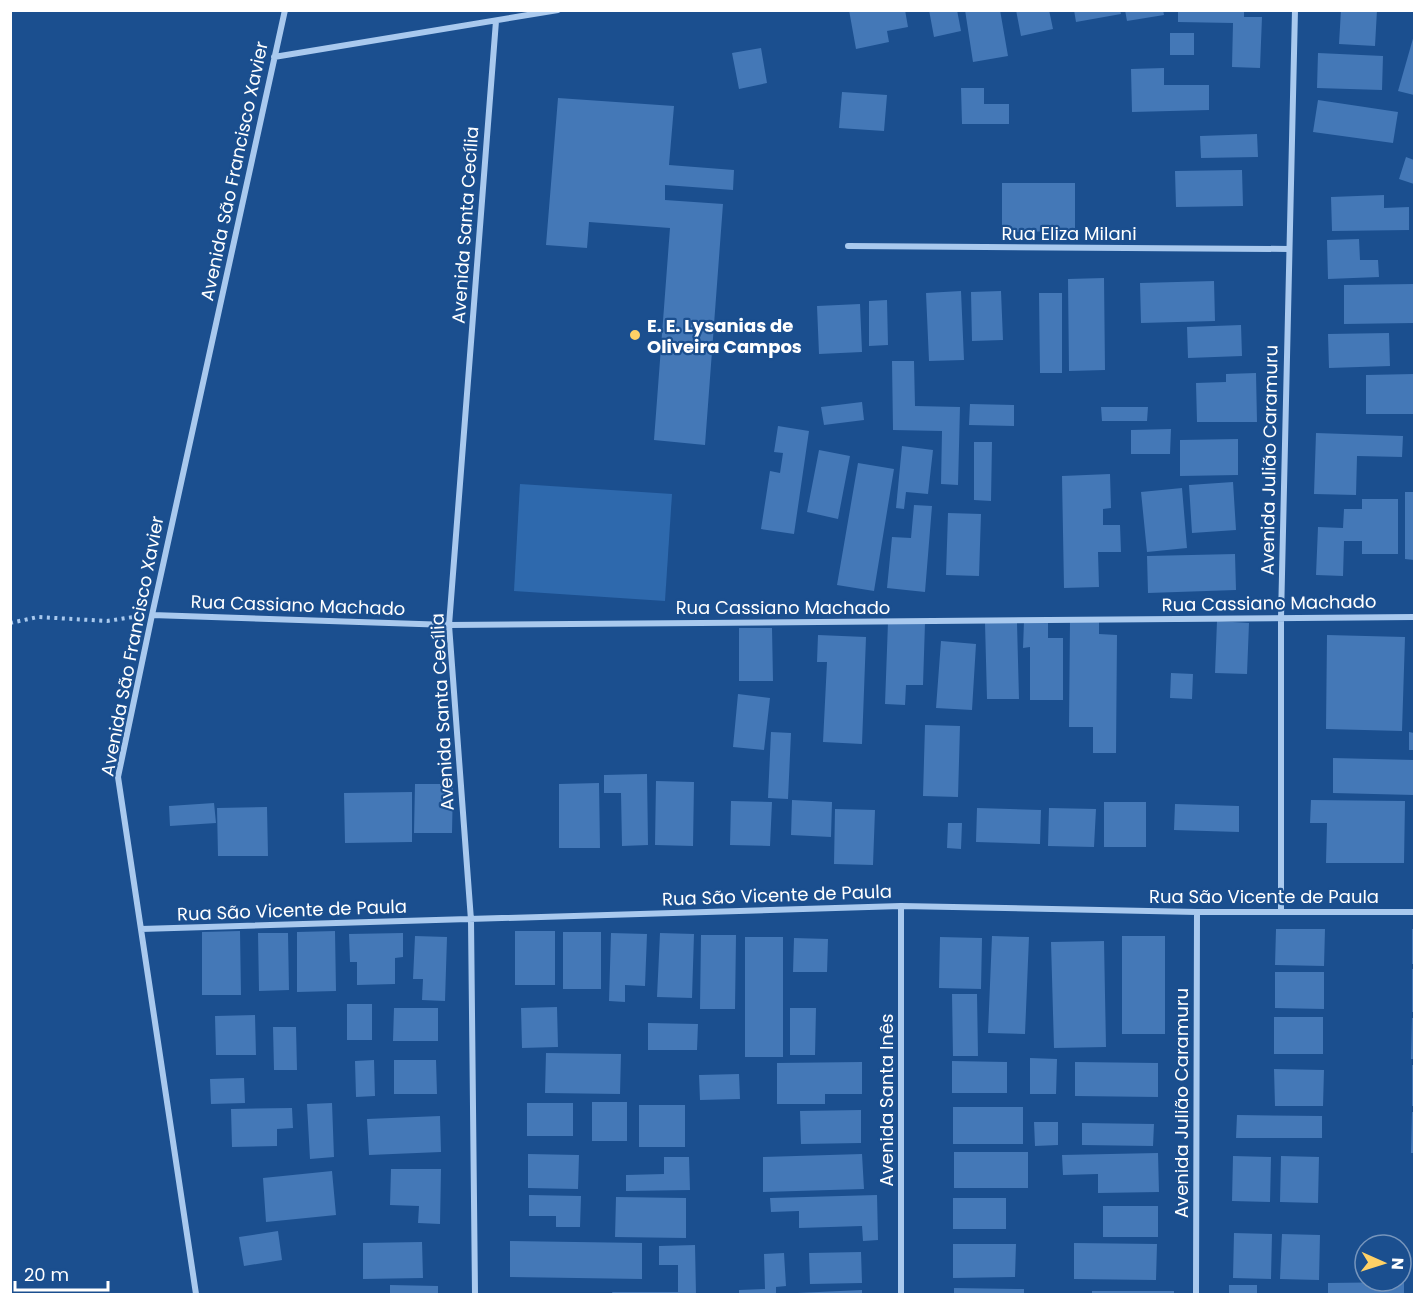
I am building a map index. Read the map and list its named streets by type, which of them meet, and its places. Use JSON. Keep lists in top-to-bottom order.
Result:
{
  "streets": {
    "street": [
      "Avenida São Francisco Xavier",
      "Avenida Santa Cecília",
      "Rua Eliza Milani",
      "Avenida Julião Caramuru",
      "Rua Cassiano Machado",
      "Rua São Vicente de Paula",
      "Avenida Santa Inês"
    ]
  },
  "crossings": [
    ["Avenida São Francisco Xavier", "Rua Cassiano Machado"],
    ["Avenida São Francisco Xavier", "Rua São Vicente de Paula"],
    ["Avenida Santa Cecília", "Rua Cassiano Machado"],
    ["Avenida Santa Cecília", "Rua São Vicente de Paula"],
    ["Rua Eliza Milani", "Avenida Julião Caramuru"],
    ["Avenida Julião Caramuru", "Rua Cassiano Machado"],
    ["Avenida Julião Caramuru", "Rua São Vicente de Paula"],
    ["Rua São Vicente de Paula", "Avenida Santa Inês"]
  ],
  "places": ["E. E. Lysanias de Oliveira Campos"],
  "scale_bar": "20 m",
  "north": "right"
}
